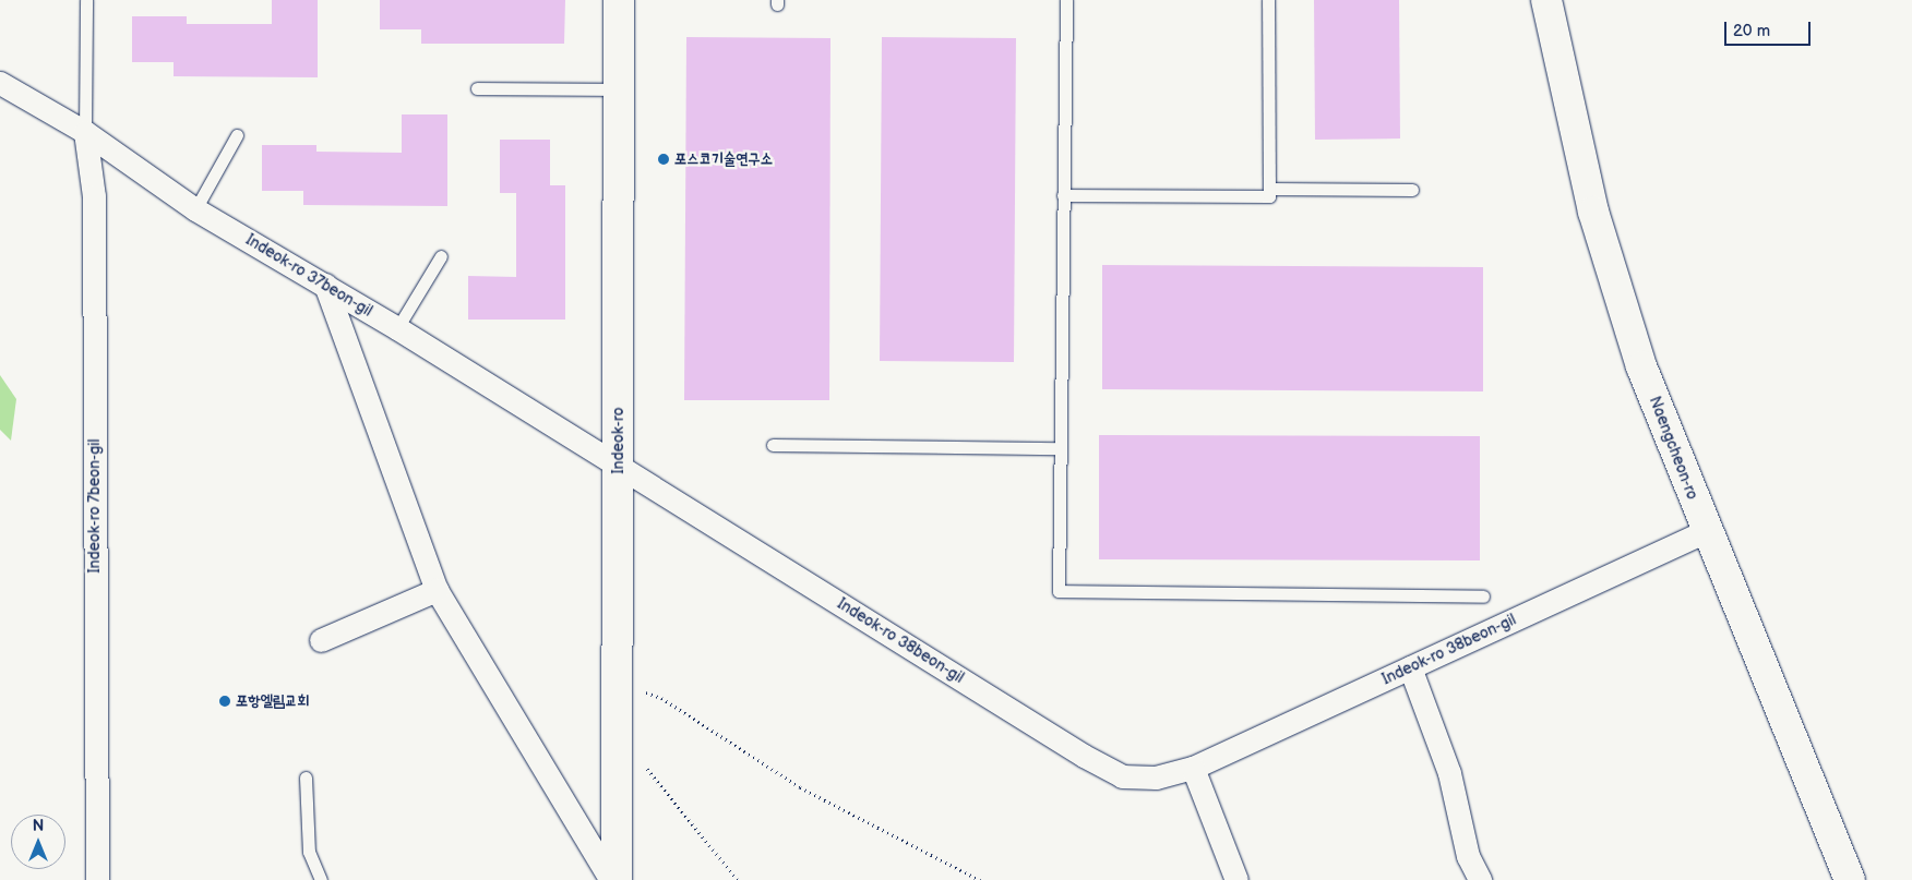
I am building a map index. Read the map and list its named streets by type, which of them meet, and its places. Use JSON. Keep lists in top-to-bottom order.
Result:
{
  "streets": {
    "street": [
      "Indeok-ro 37beon-gil",
      "Indeok-ro",
      "Naengcheon-ro",
      "Indeok-ro 7beon-gil",
      "Indeok-ro 38beon-gil"
    ]
  },
  "crossings": [
    ["Indeok-ro 37beon-gil", "Indeok-ro"],
    ["Indeok-ro 37beon-gil", "Indeok-ro 7beon-gil"],
    ["Indeok-ro 37beon-gil", "Indeok-ro 38beon-gil"],
    ["Indeok-ro", "Indeok-ro 38beon-gil"],
    ["Naengcheon-ro", "Indeok-ro 38beon-gil"]
  ],
  "places": ["포스코기술연구소", "포항엘림교회"],
  "scale_bar": "20 m",
  "north": "top"
}
